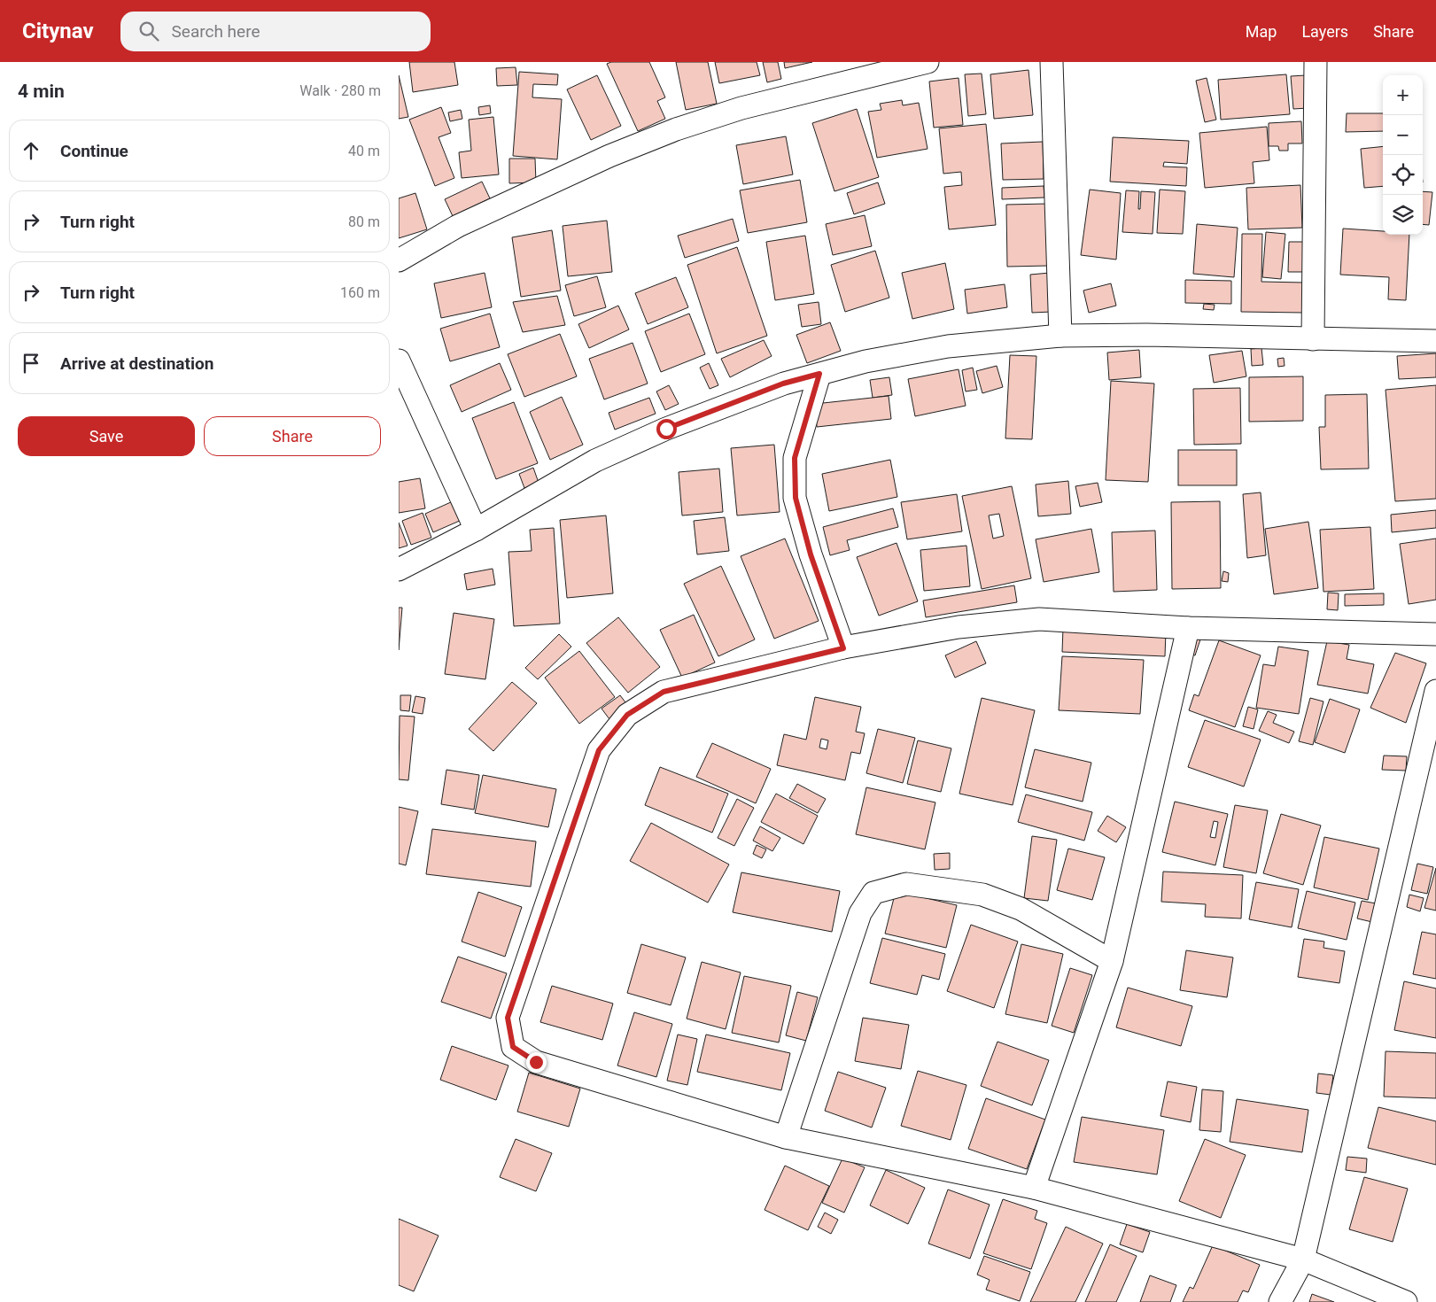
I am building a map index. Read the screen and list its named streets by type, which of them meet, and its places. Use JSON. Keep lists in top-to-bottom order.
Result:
{
  "page": {
    "header": "Citynav",
    "search": "Search here",
    "nav": ["Map", "Layers", "Share"],
    "heading": ["4 min", "Walk · 280 m"],
    "map_buttons": ["+", "−"],
    "list": [
      ["Continue", "40 m"],
      ["Turn right", "80 m"],
      ["Turn right", "160 m"],
      "Arrive at destination"
    ],
    "buttons": ["Save", "Share"]
  }
}
